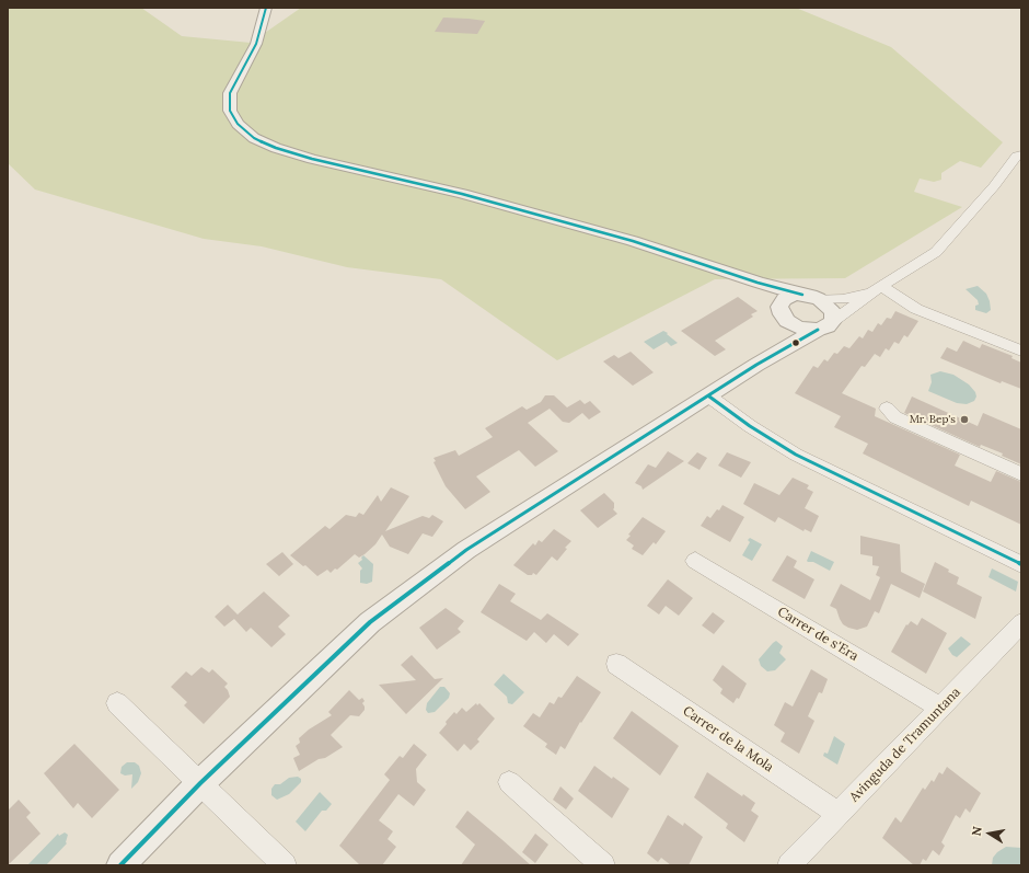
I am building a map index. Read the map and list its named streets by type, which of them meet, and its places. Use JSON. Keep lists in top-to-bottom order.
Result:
{
  "streets": {
    "street": ["Carrer de s'Era", "Carrer de la Mola", "Avinguda de Tramuntana"]
  },
  "crossings": [
    ["Carrer de s'Era", "Avinguda de Tramuntana"],
    ["Carrer de la Mola", "Avinguda de Tramuntana"]
  ],
  "places": ["Mr. Bep's"],
  "north": "left"
}
